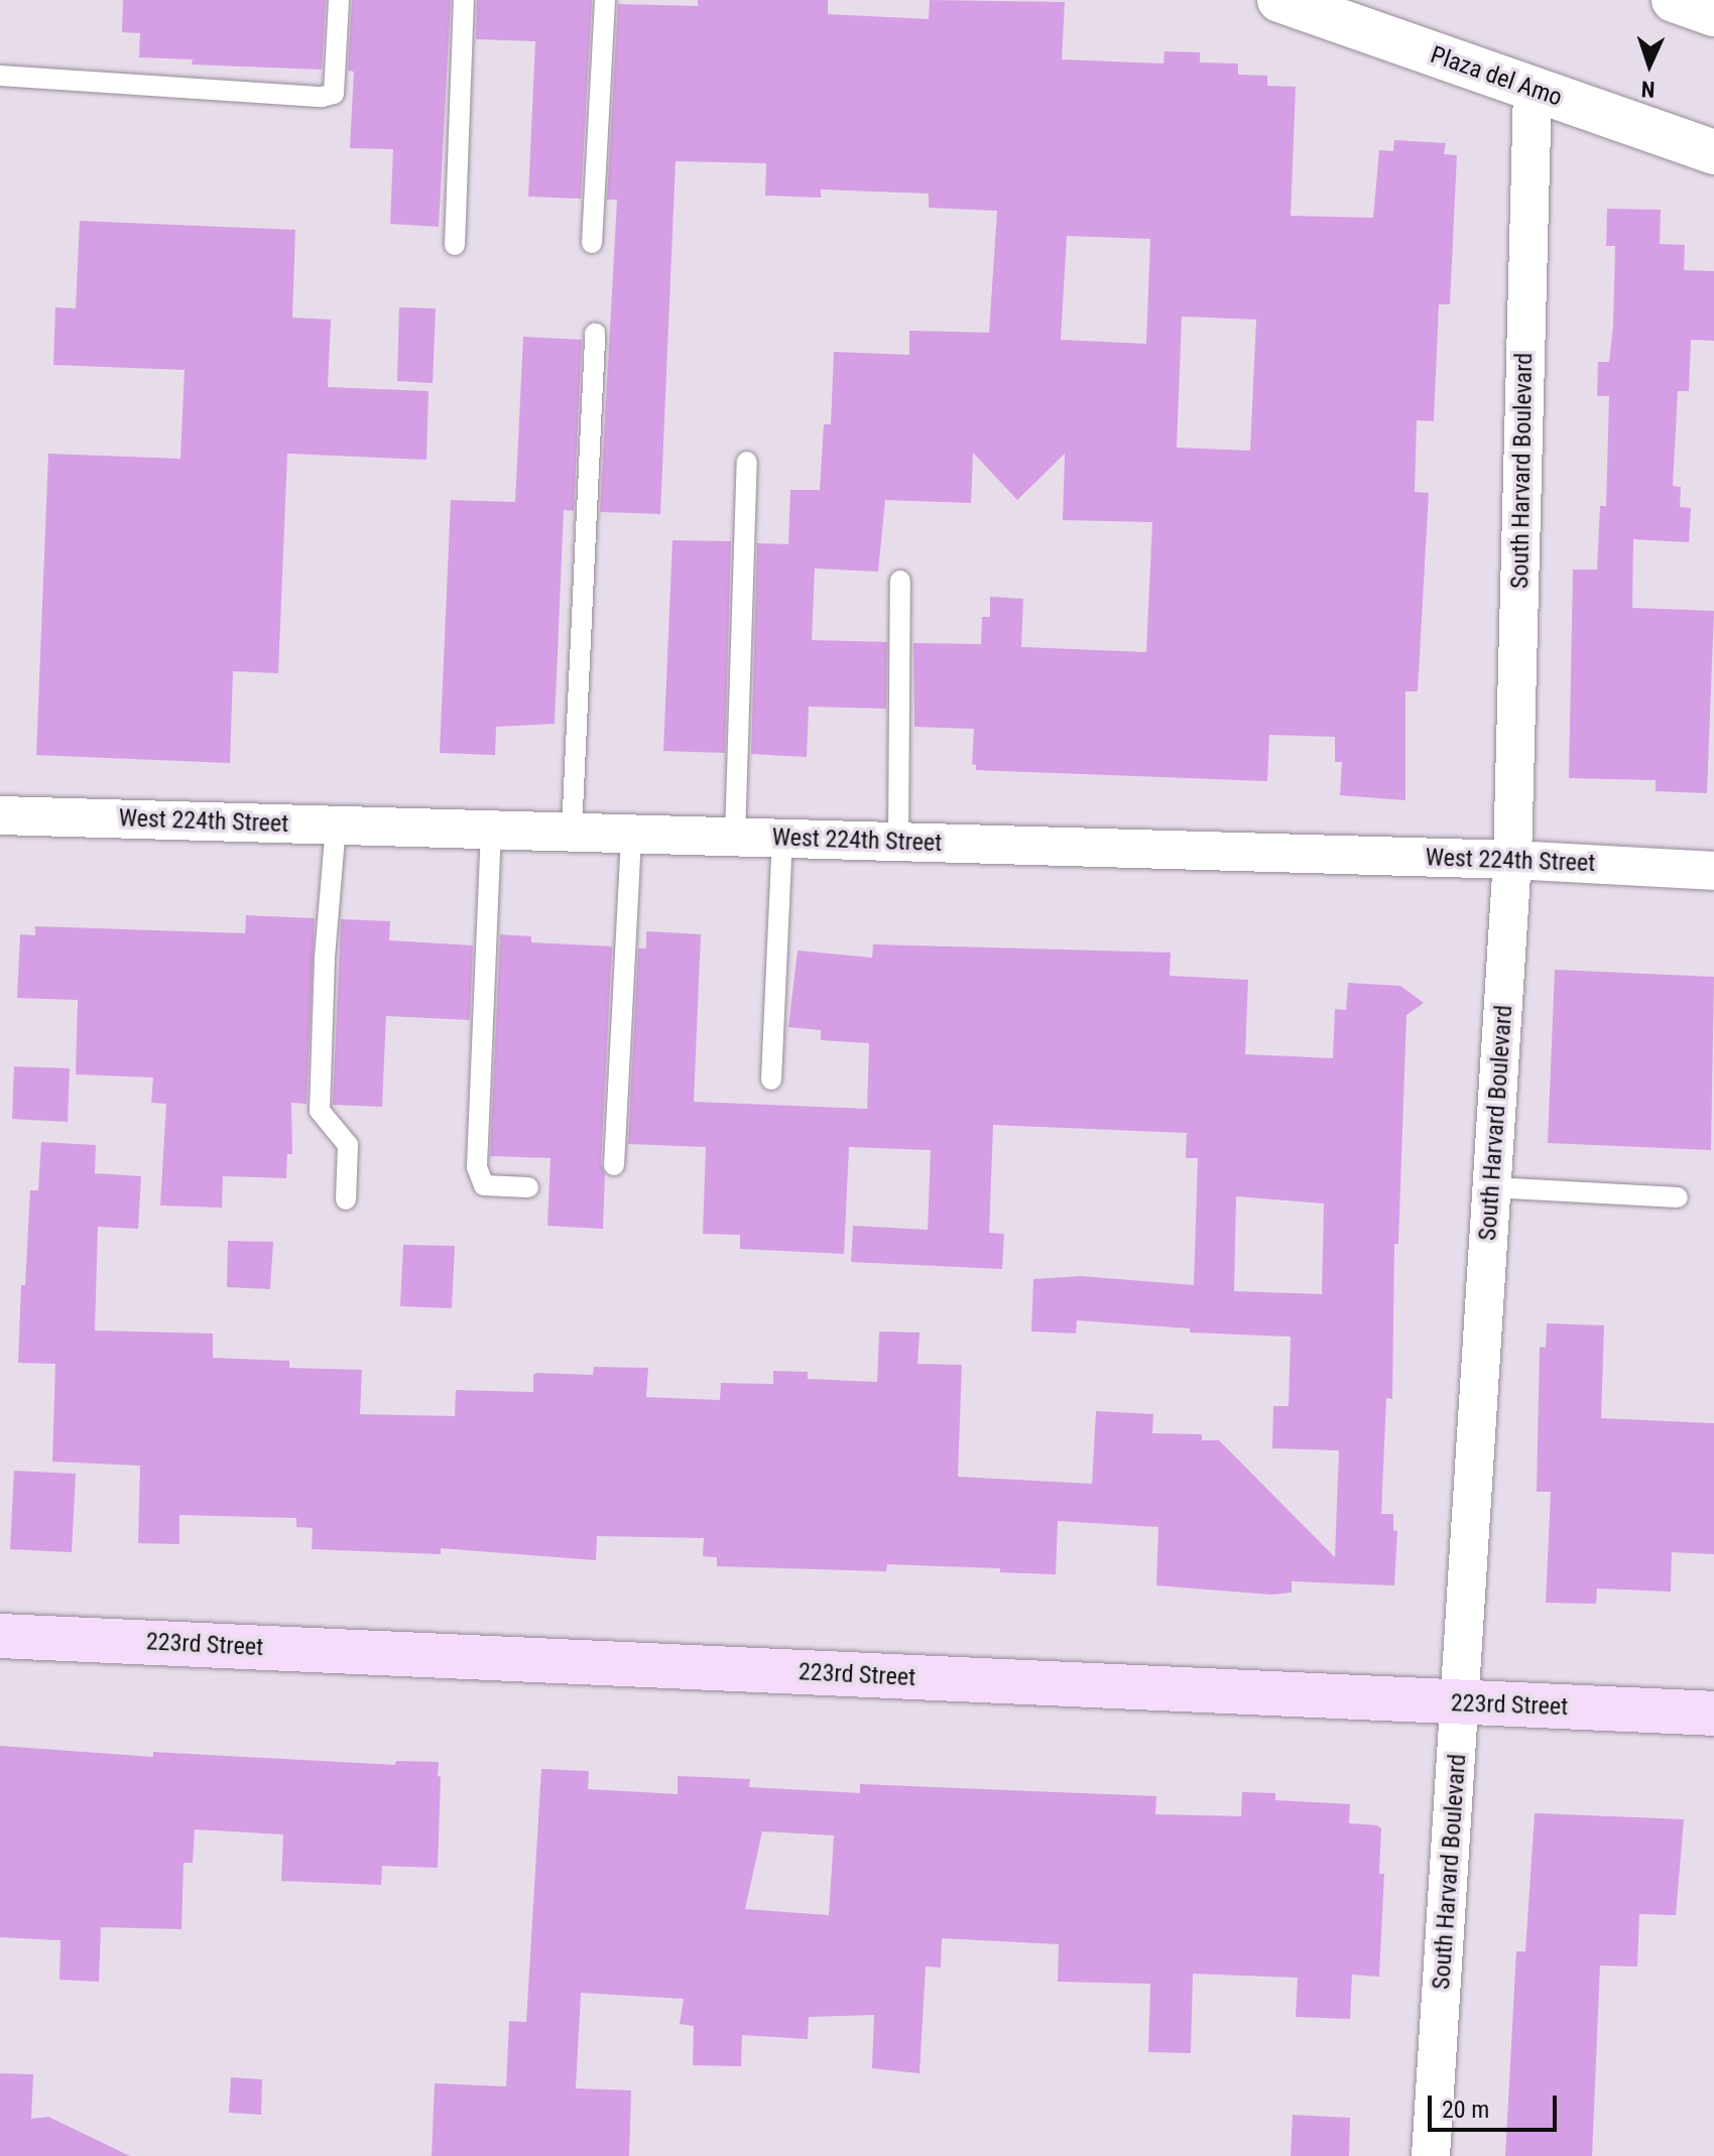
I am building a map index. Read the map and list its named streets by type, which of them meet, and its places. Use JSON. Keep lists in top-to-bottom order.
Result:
{
  "streets": {
    "main road": ["223rd Street"],
    "street": ["Plaza del Amo", "South Harvard Boulevard", "West 224th Street"]
  },
  "crossings": [
    ["Plaza del Amo", "South Harvard Boulevard"],
    ["South Harvard Boulevard", "West 224th Street"],
    ["South Harvard Boulevard", "223rd Street"]
  ],
  "scale_bar": "20 m",
  "north": "bottom"
}
